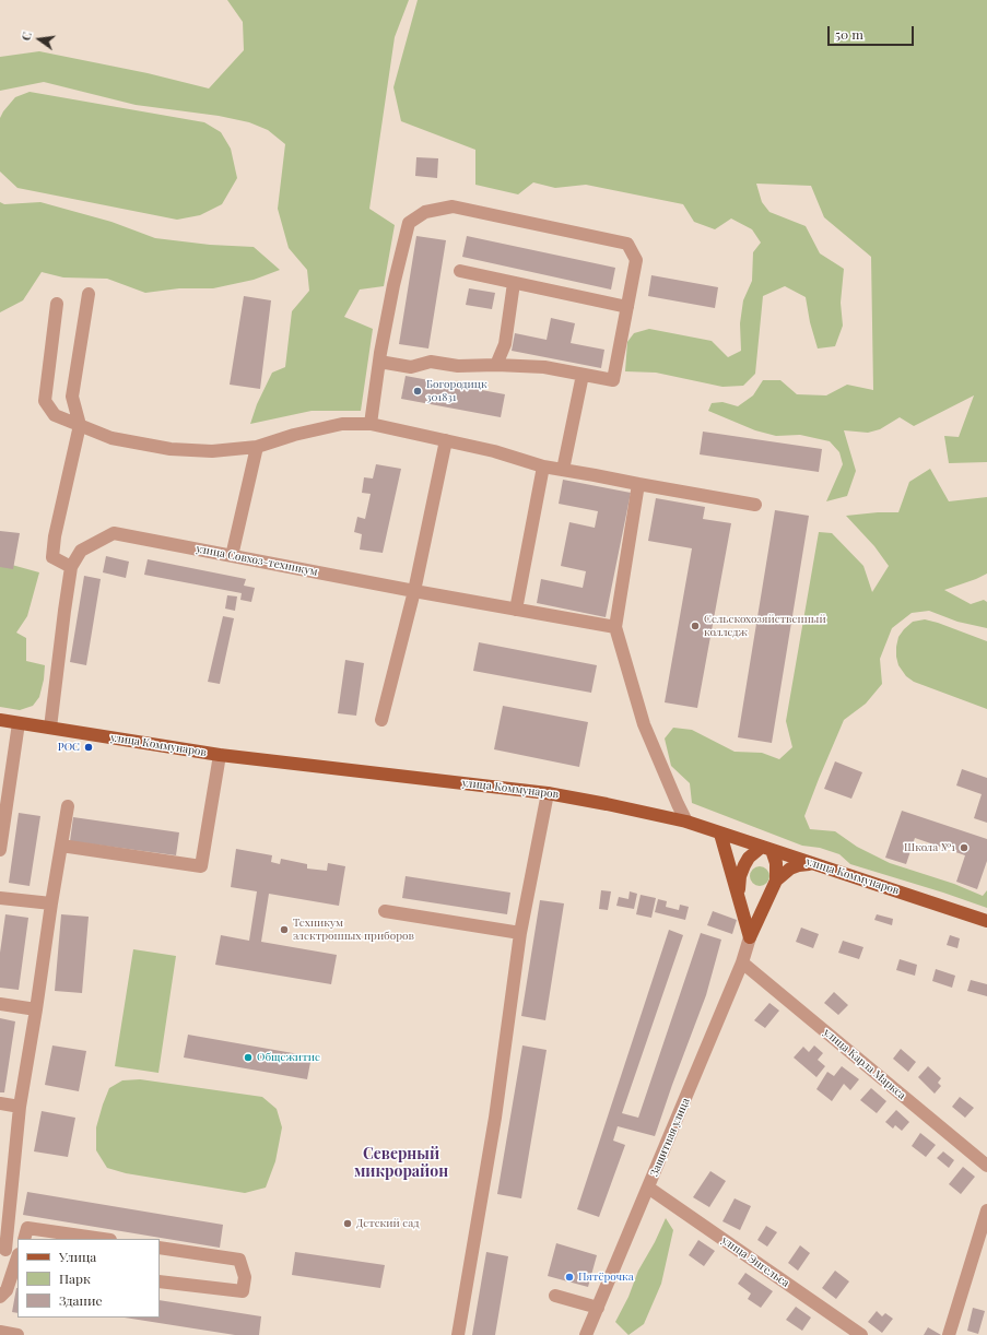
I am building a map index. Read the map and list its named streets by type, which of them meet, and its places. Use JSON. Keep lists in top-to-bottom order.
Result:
{
  "streets": {
    "main road": ["улица Коммунаров"],
    "street": [
      "улица Совхоз-техникум",
      "улица Карла Маркса",
      "Защитная улица",
      "улица Энгельса"
    ]
  },
  "crossings": [
    ["улица Совхоз-техникум", "улица Коммунаров"],
    ["улица Карла Маркса", "Защитная улица"],
    ["Защитная улица", "улица Энгельса"]
  ],
  "districts": ["Северный микрорайон"],
  "places": [
    "Богородицк 301831",
    "Сельскохозяйственный колледж",
    "РОС",
    "Школа №1",
    "Техникум электронных приборов",
    "Общежитие",
    "Детский сад",
    "Пятёрочка"
  ],
  "legend": ["Улица", "Парк", "Здание"],
  "scale_bar": "50 m",
  "north": "left"
}
